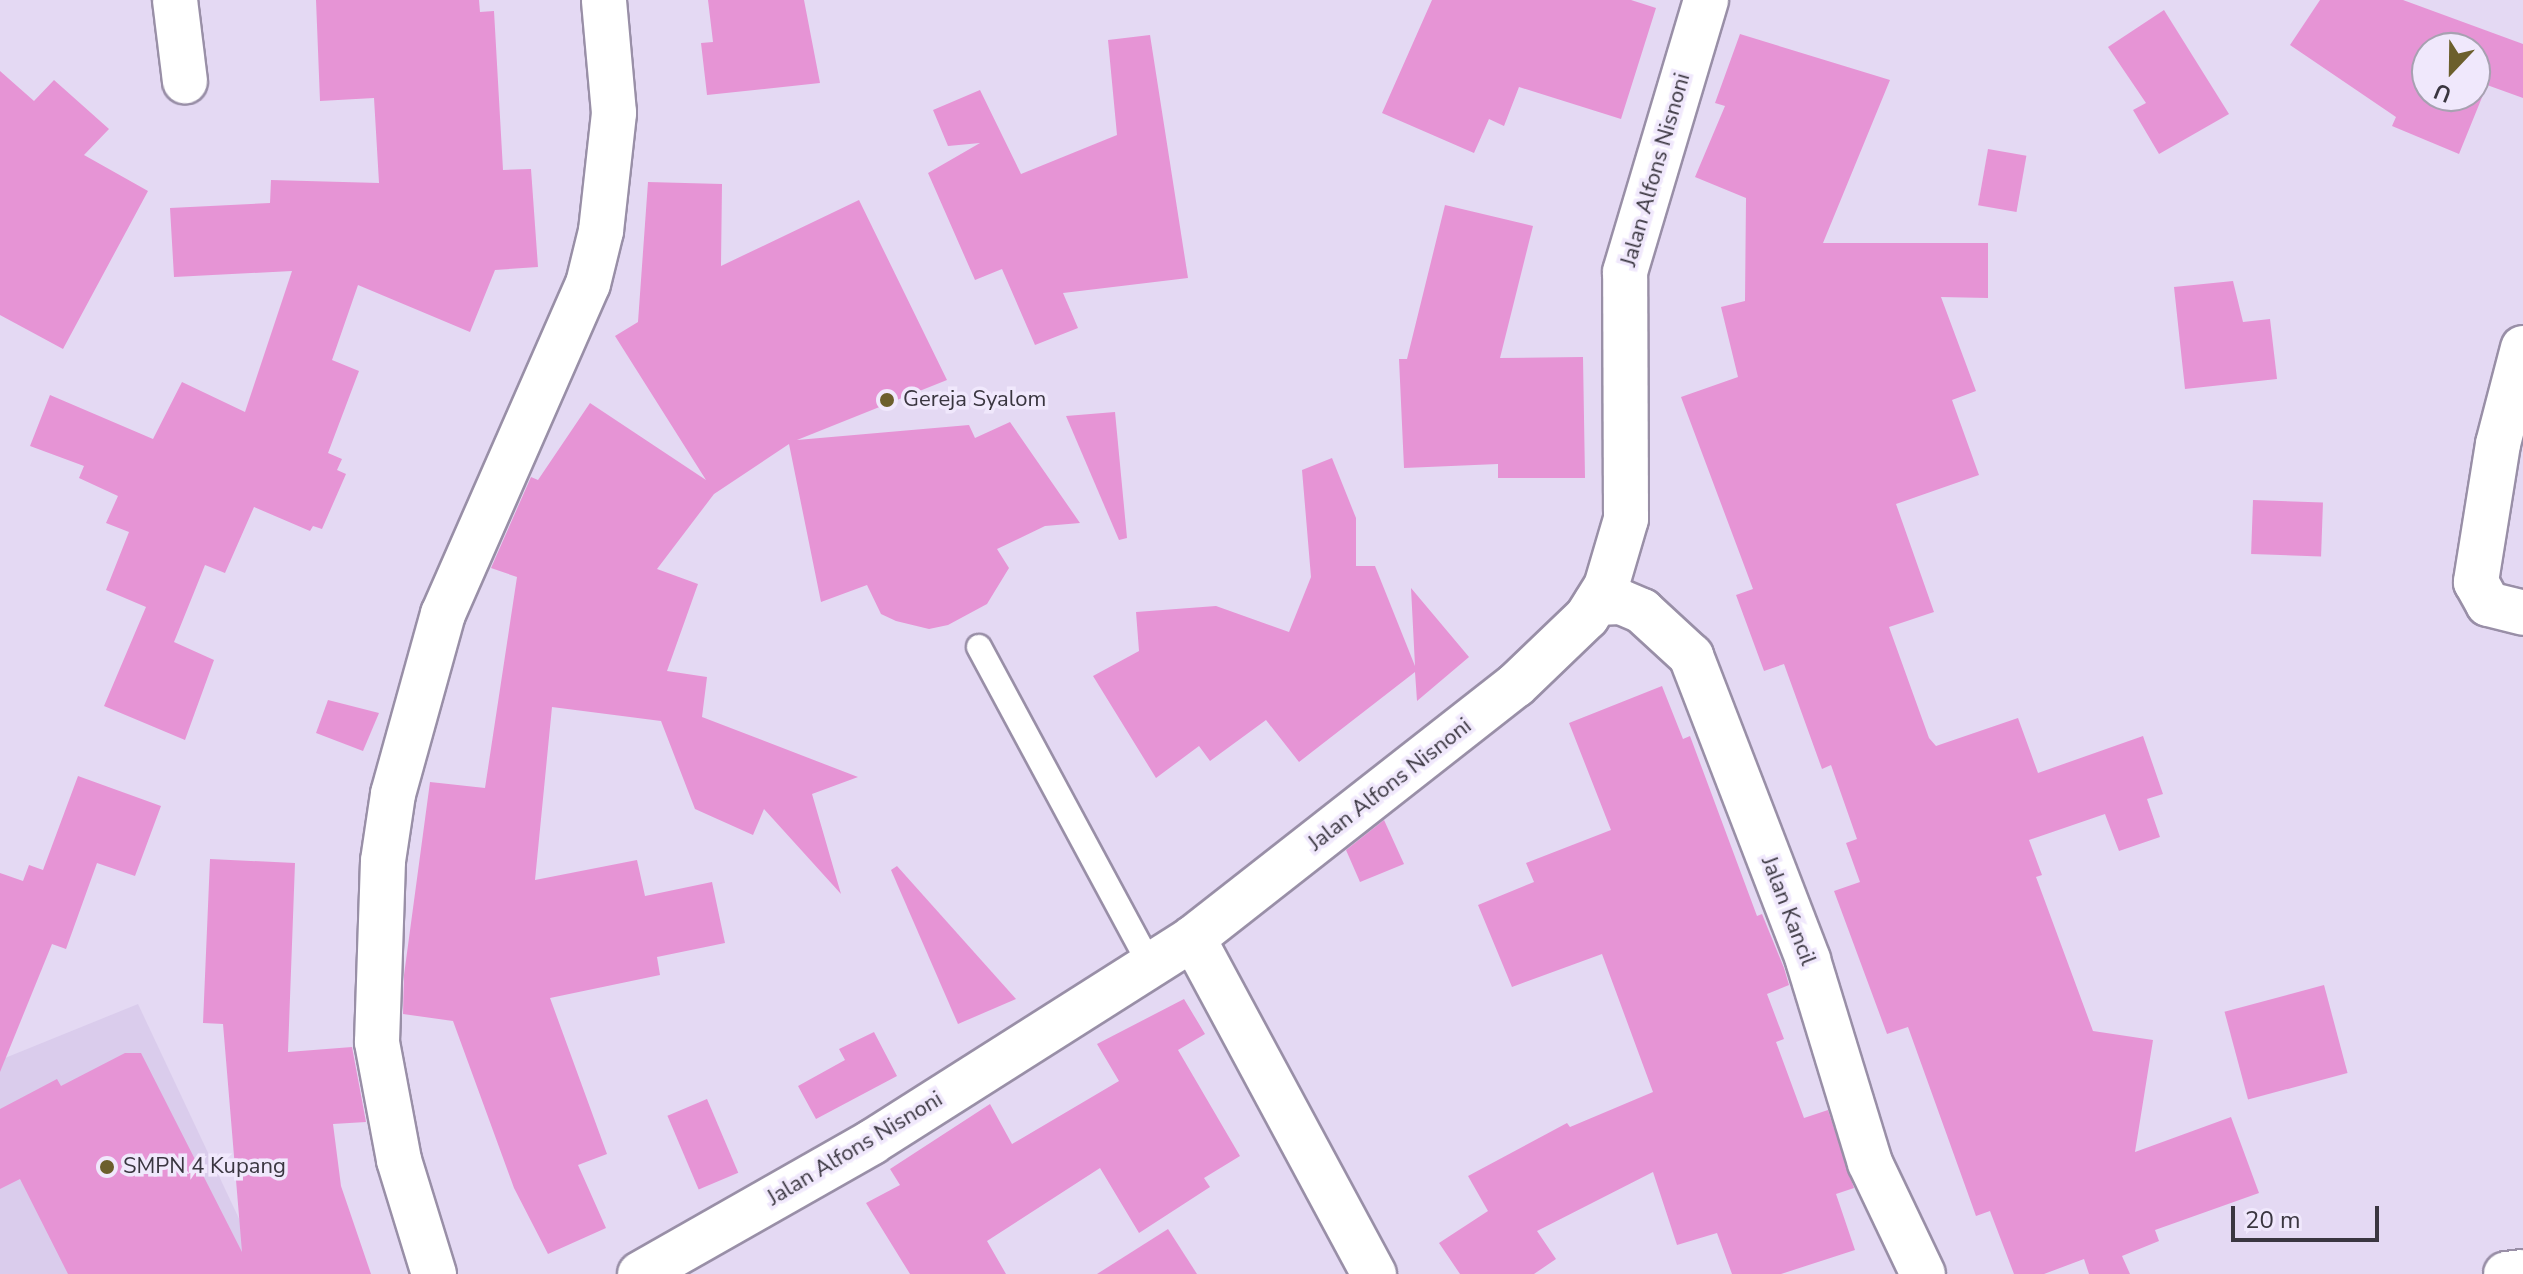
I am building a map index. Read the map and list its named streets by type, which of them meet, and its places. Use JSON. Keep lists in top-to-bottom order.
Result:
{
  "streets": {
    "street": ["Jalan Alfons Nisnoni", "Jalan Kancil"]
  },
  "crossings": [
    ["Jalan Alfons Nisnoni", "Jalan Kancil"]
  ],
  "places": ["Gereja Syalom", "SMPN 4 Kupang"],
  "scale_bar": "20 m",
  "north": "bottom"
}
